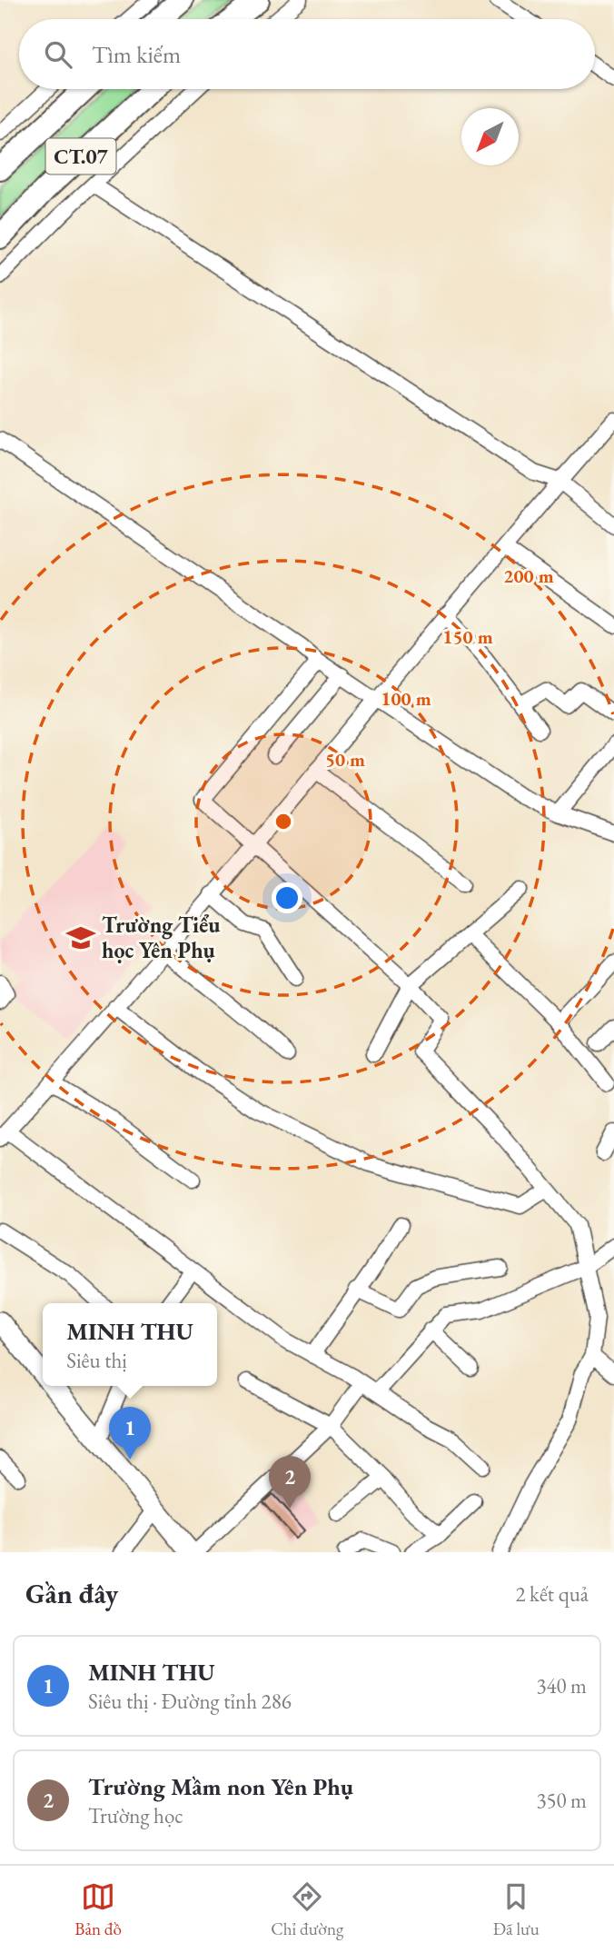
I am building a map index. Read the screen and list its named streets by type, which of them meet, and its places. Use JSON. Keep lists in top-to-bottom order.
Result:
{
  "streets": {
    "highway": ["CT.07"]
  },
  "places": {
    "school or university": ["Trường Tiểu học Yên Phụ"]
  },
  "north": "bottom left",
  "page": {
    "search": "Tìm kiếm",
    "popup": ["MINH THU", "Siêu thị"],
    "pins": ["1", "2"],
    "heading": ["Gần đây", "2 kết quả"],
    "list": [
      {
        "mark": "1",
        "name": "MINH THU",
        "note": "Siêu thị · Đường tỉnh 286",
        "value": "340 m"
      },
      {
        "mark": "2",
        "name": "Trường Mầm non Yên Phụ",
        "note": "Trường học",
        "value": "350 m"
      }
    ],
    "nav": ["Bản đồ", "Chỉ đường", "Đã lưu"]
  },
  "rings": [
    "200 m",
    "150 m",
    "100 m",
    "50 m"
  ]
}
